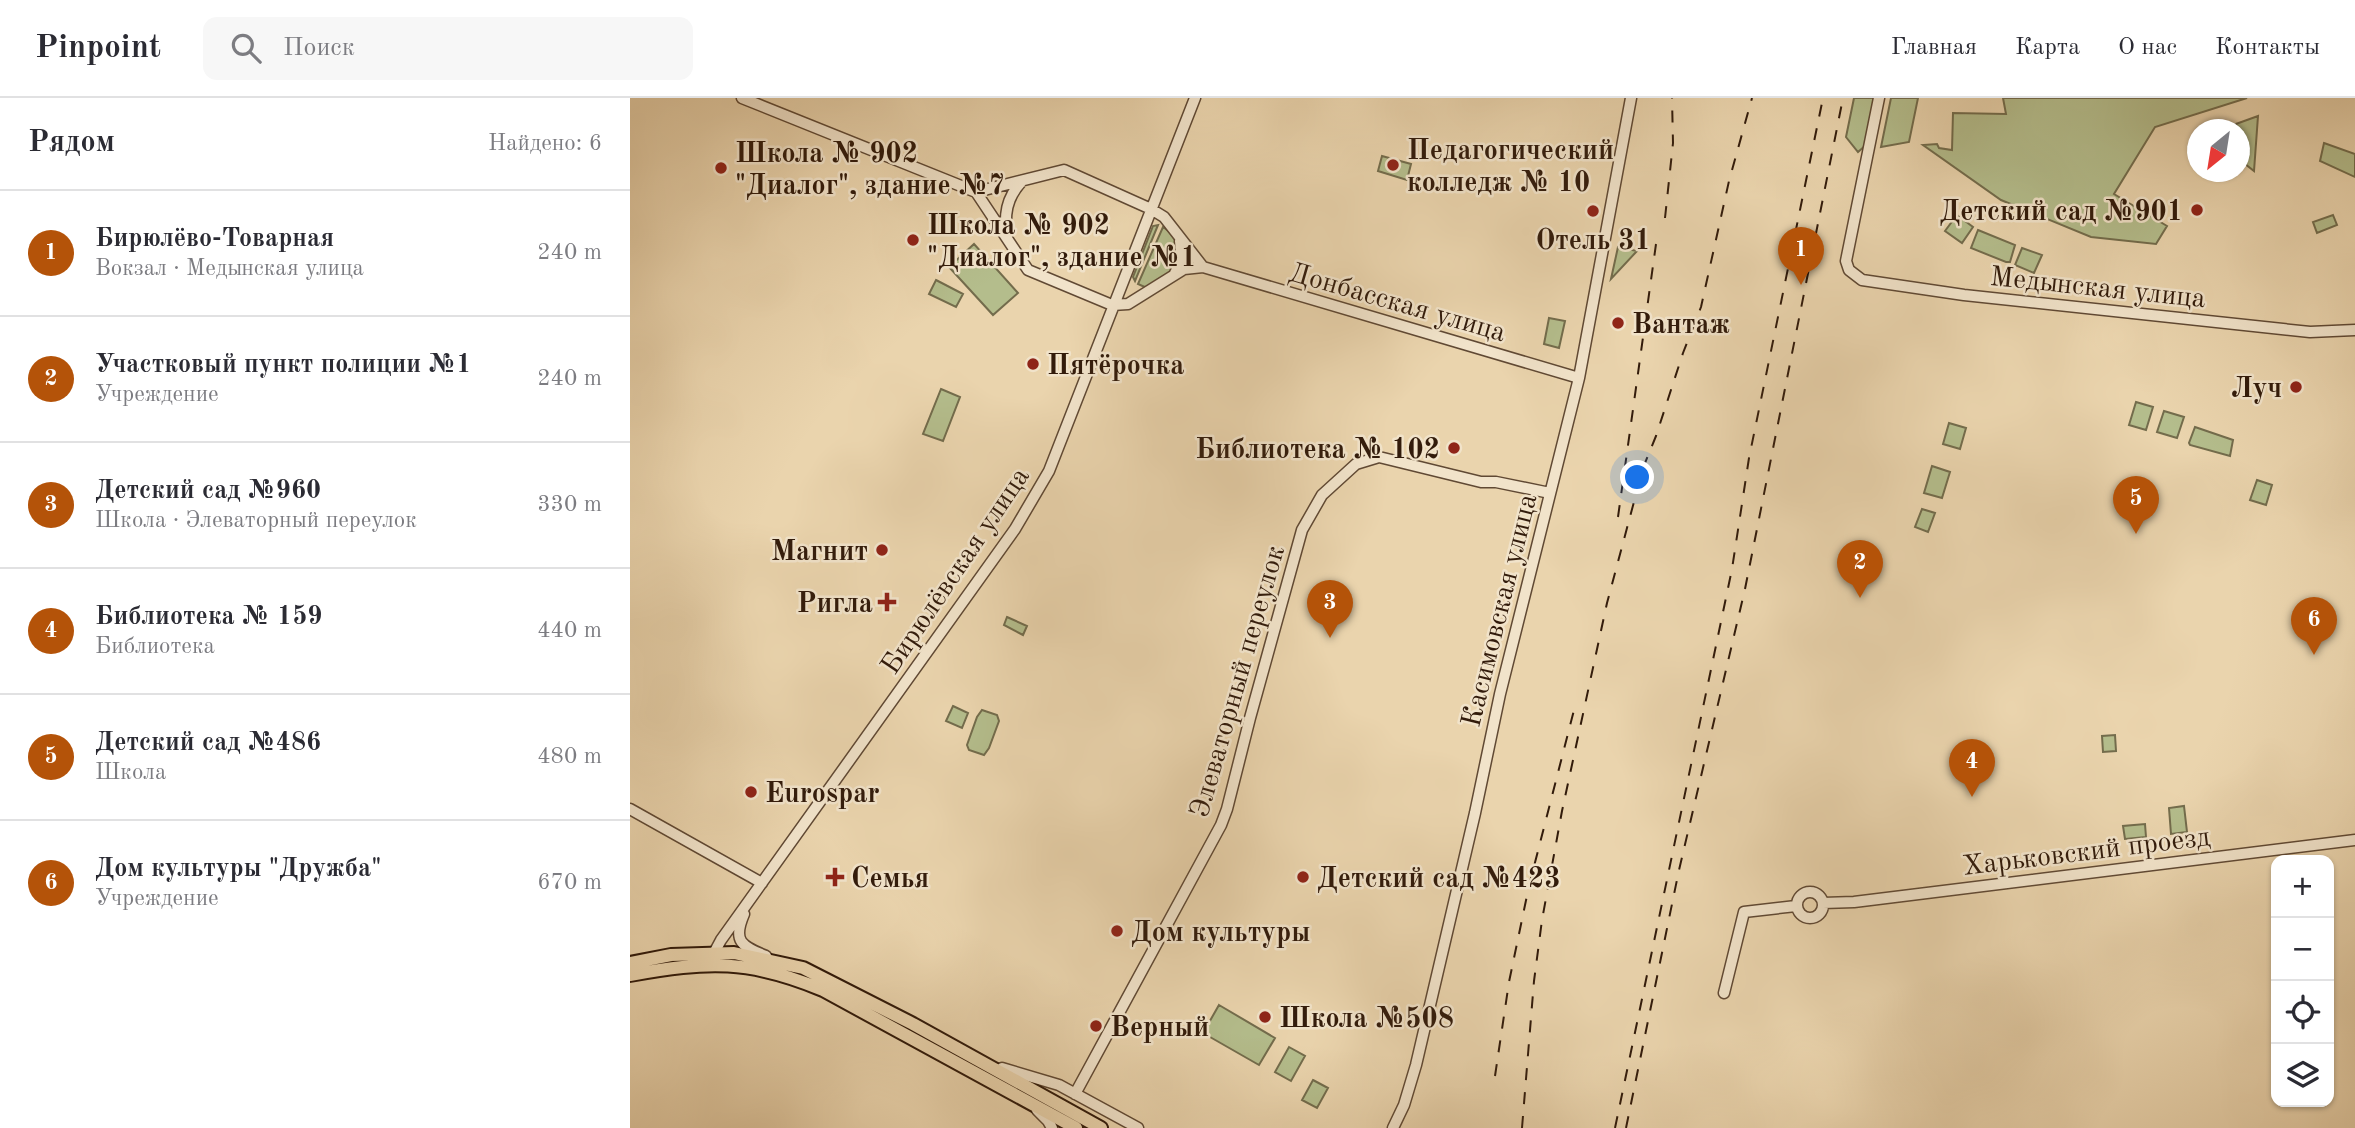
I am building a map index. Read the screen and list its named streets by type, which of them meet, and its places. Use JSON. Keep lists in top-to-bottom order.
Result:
{
  "streets": {
    "street": [
      "Медынская улица",
      "Донбасская улица",
      "Бирюлёвская улица",
      "Касимовская улица",
      "Элеваторный переулок",
      "Харьковский проезд"
    ]
  },
  "crossings": [
    ["Донбасская улица", "Касимовская улица"],
    ["Касимовская улица", "Элеваторный переулок"]
  ],
  "places": {
    "other": [
      "Педагогический колледж № 10",
      "Школа № 902 \"Диалог\", здание №7",
      "Детский сад №901",
      "Отель 31",
      "Школа № 902 \"Диалог\", здание №1",
      "Вантаж",
      "Пятёрочка",
      "Луч",
      "Библиотека № 102",
      "Магнит",
      "Eurospar",
      "Детский сад №423",
      "Дом культуры",
      "Школа №508",
      "Верный"
    ],
    "health": ["Ригла", "Семья"]
  },
  "north": "bottom left",
  "page": {
    "header": "Pinpoint",
    "search": "Поиск",
    "nav": [
      "Главная",
      "Карта",
      "О нас",
      "Контакты"
    ],
    "heading": ["Рядом", "Найдено: 6"],
    "list": [
      {
        "mark": "1",
        "name": "Бирюлёво-Товарная",
        "note": "Вокзал · Медынская улица",
        "value": "240 m"
      },
      {
        "mark": "2",
        "name": "Участковый пункт полиции №1",
        "note": "Учреждение",
        "value": "240 m"
      },
      {
        "mark": "3",
        "name": "Детский сад №960",
        "note": "Школа · Элеваторный переулок",
        "value": "330 m"
      },
      {
        "mark": "4",
        "name": "Библиотека № 159",
        "note": "Библиотека",
        "value": "440 m"
      },
      {
        "mark": "5",
        "name": "Детский сад №486",
        "note": "Школа",
        "value": "480 m"
      },
      {
        "mark": "6",
        "name": "Дом культуры \"Дружба\"",
        "note": "Учреждение",
        "value": "670 m"
      }
    ],
    "pins": [
      "1",
      "5",
      "2",
      "3",
      "6",
      "4"
    ],
    "map_buttons": ["+", "−"]
  }
}
